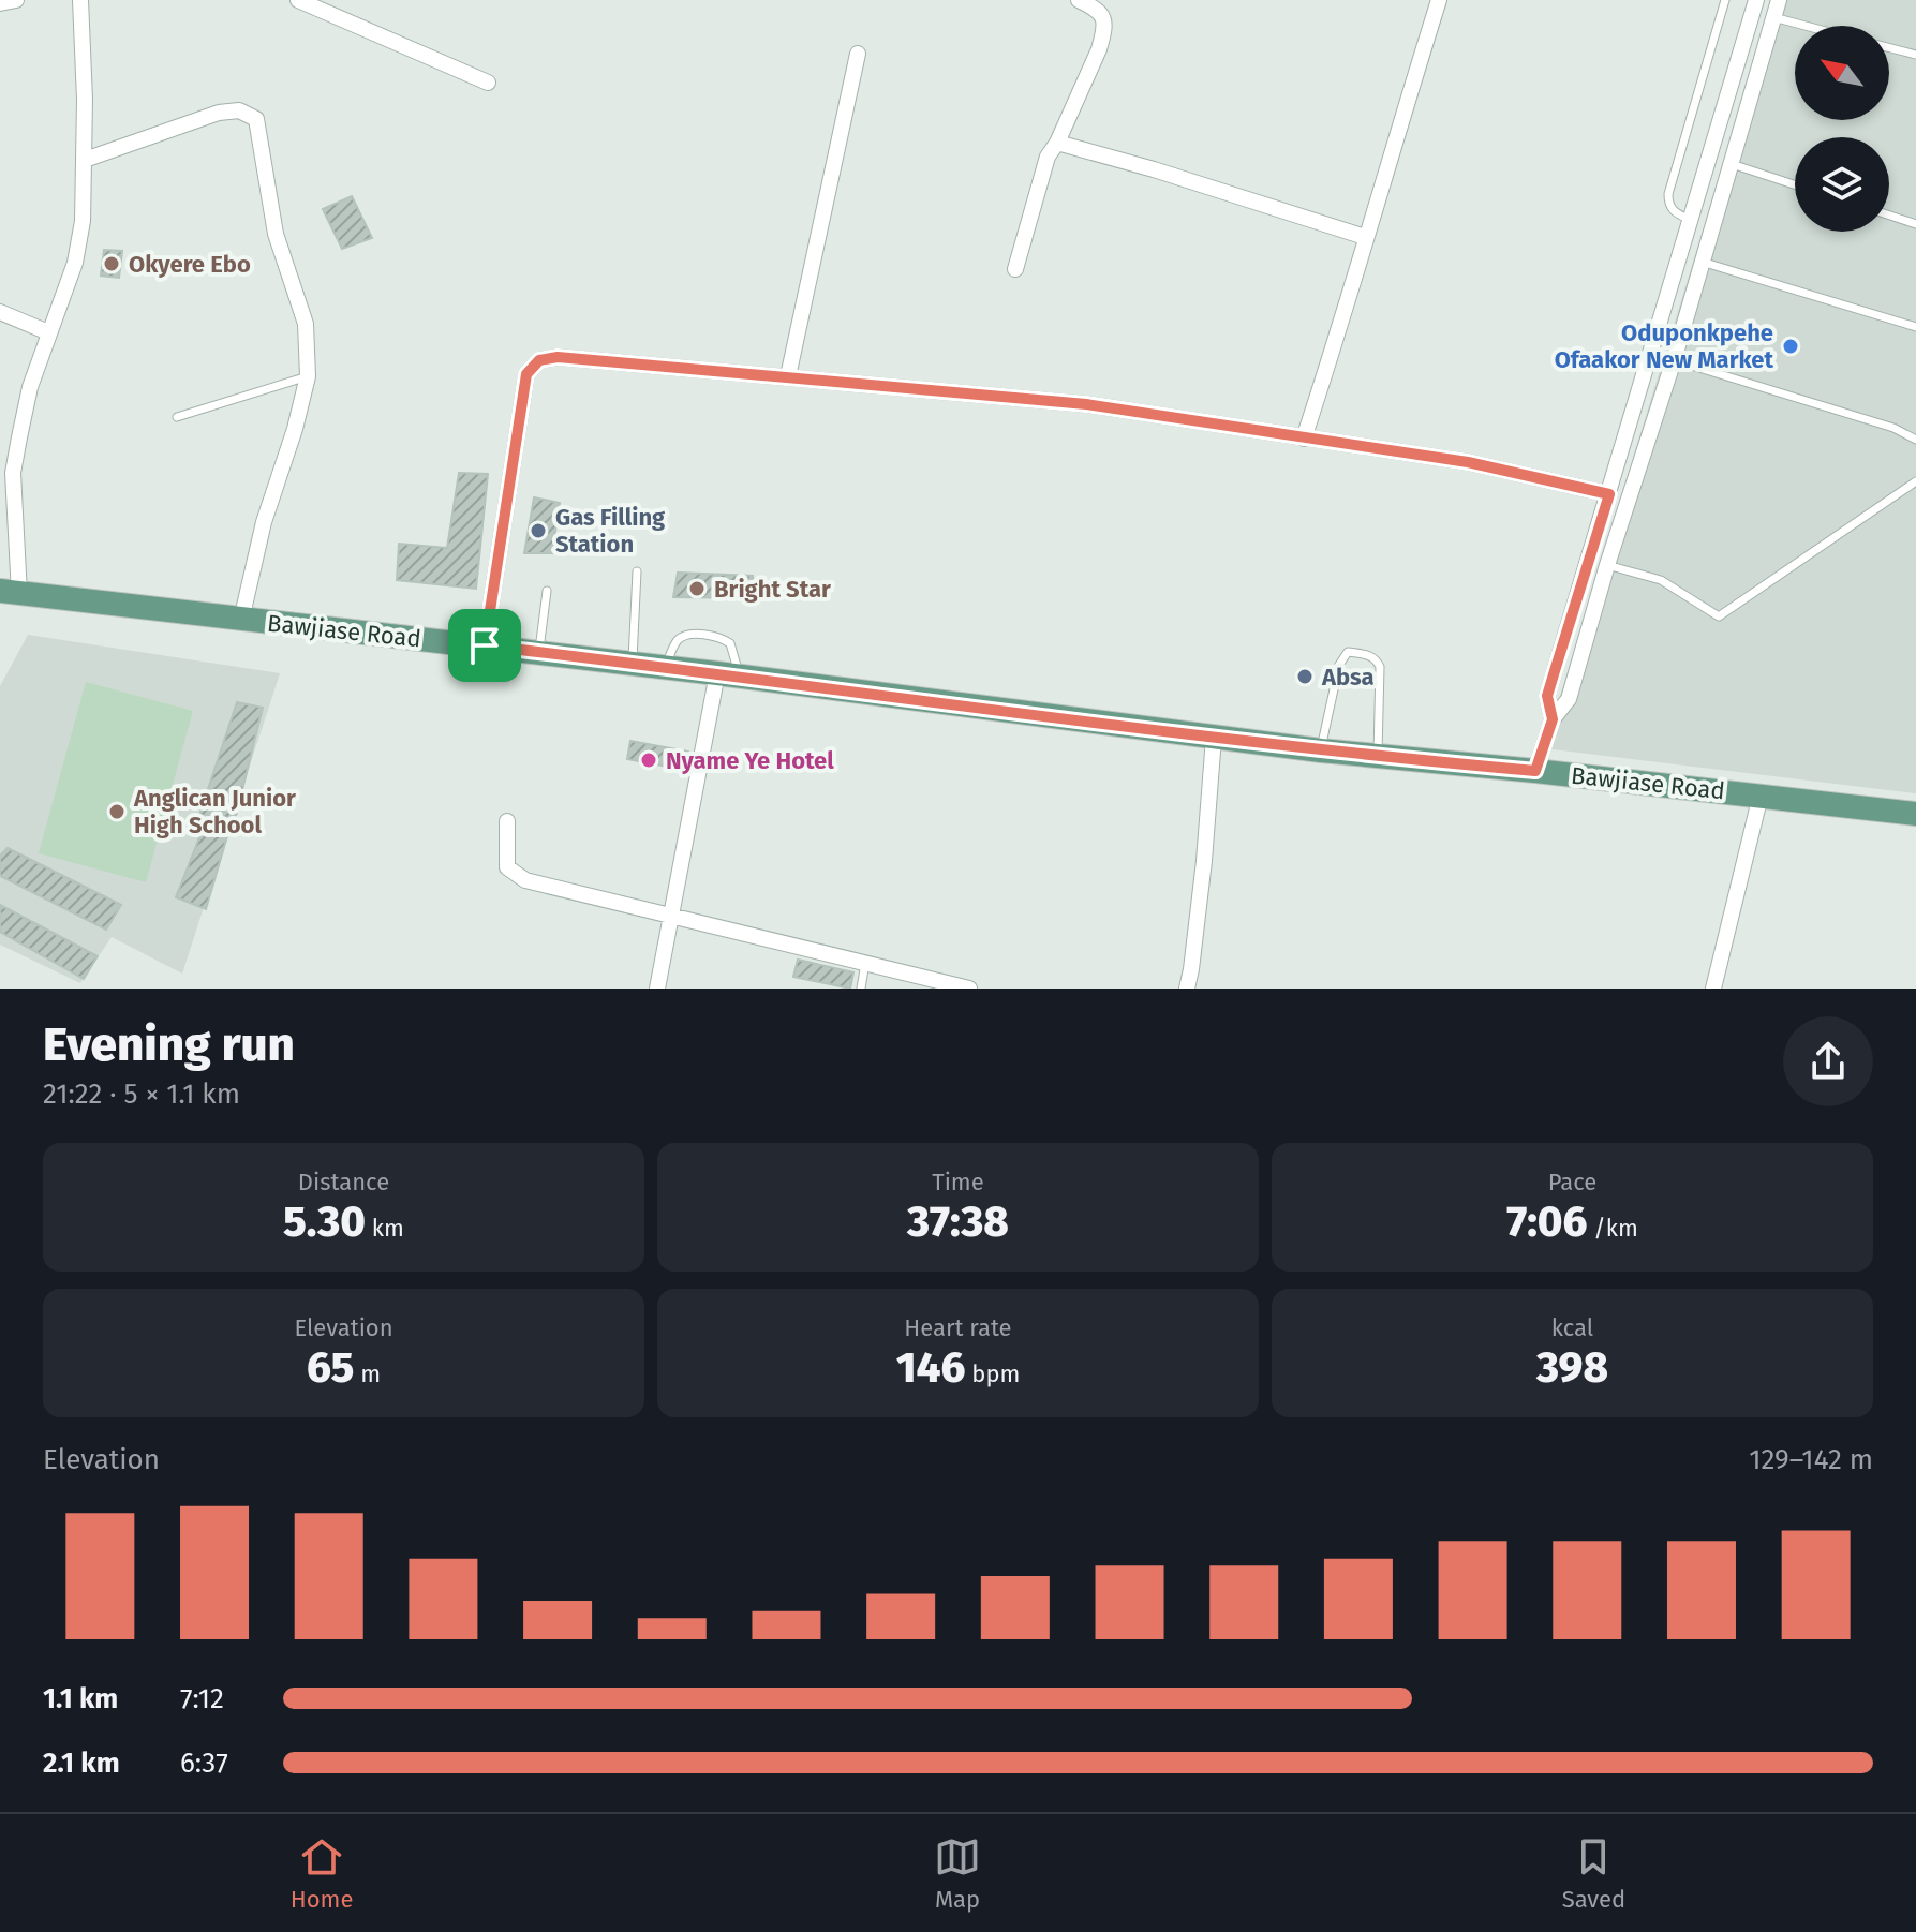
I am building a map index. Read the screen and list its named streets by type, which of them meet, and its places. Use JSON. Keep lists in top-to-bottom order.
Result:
{
  "streets": {
    "main road": ["Bawjiase Road"]
  },
  "places": [
    "Okyere Ebo",
    "Oduponkpehe Ofaakor New Market",
    "Gas Filling Station",
    "Bright Star",
    "Absa",
    "Nyame Ye Hotel",
    "Anglican Junior High School"
  ],
  "north": "top left",
  "page": {
    "heading": ["Evening run", "21:22 · 5 × 1.1 km"],
    "stats": [
      ["Distance", "5.30 km"],
      ["Time", "37:38"],
      ["Pace", "7:06 /km"],
      ["Elevation", "65 m"],
      ["Heart rate", "146 bpm"],
      ["kcal", "398"]
    ],
    "chart": ["Elevation", "129–142 m"],
    "list": [
      {
        "name": "1.1 km",
        "note": "7:12"
      },
      {
        "name": "2.1 km",
        "note": "6:37"
      }
    ],
    "tabs": ["Home", "Map", "Saved"]
  }
}
